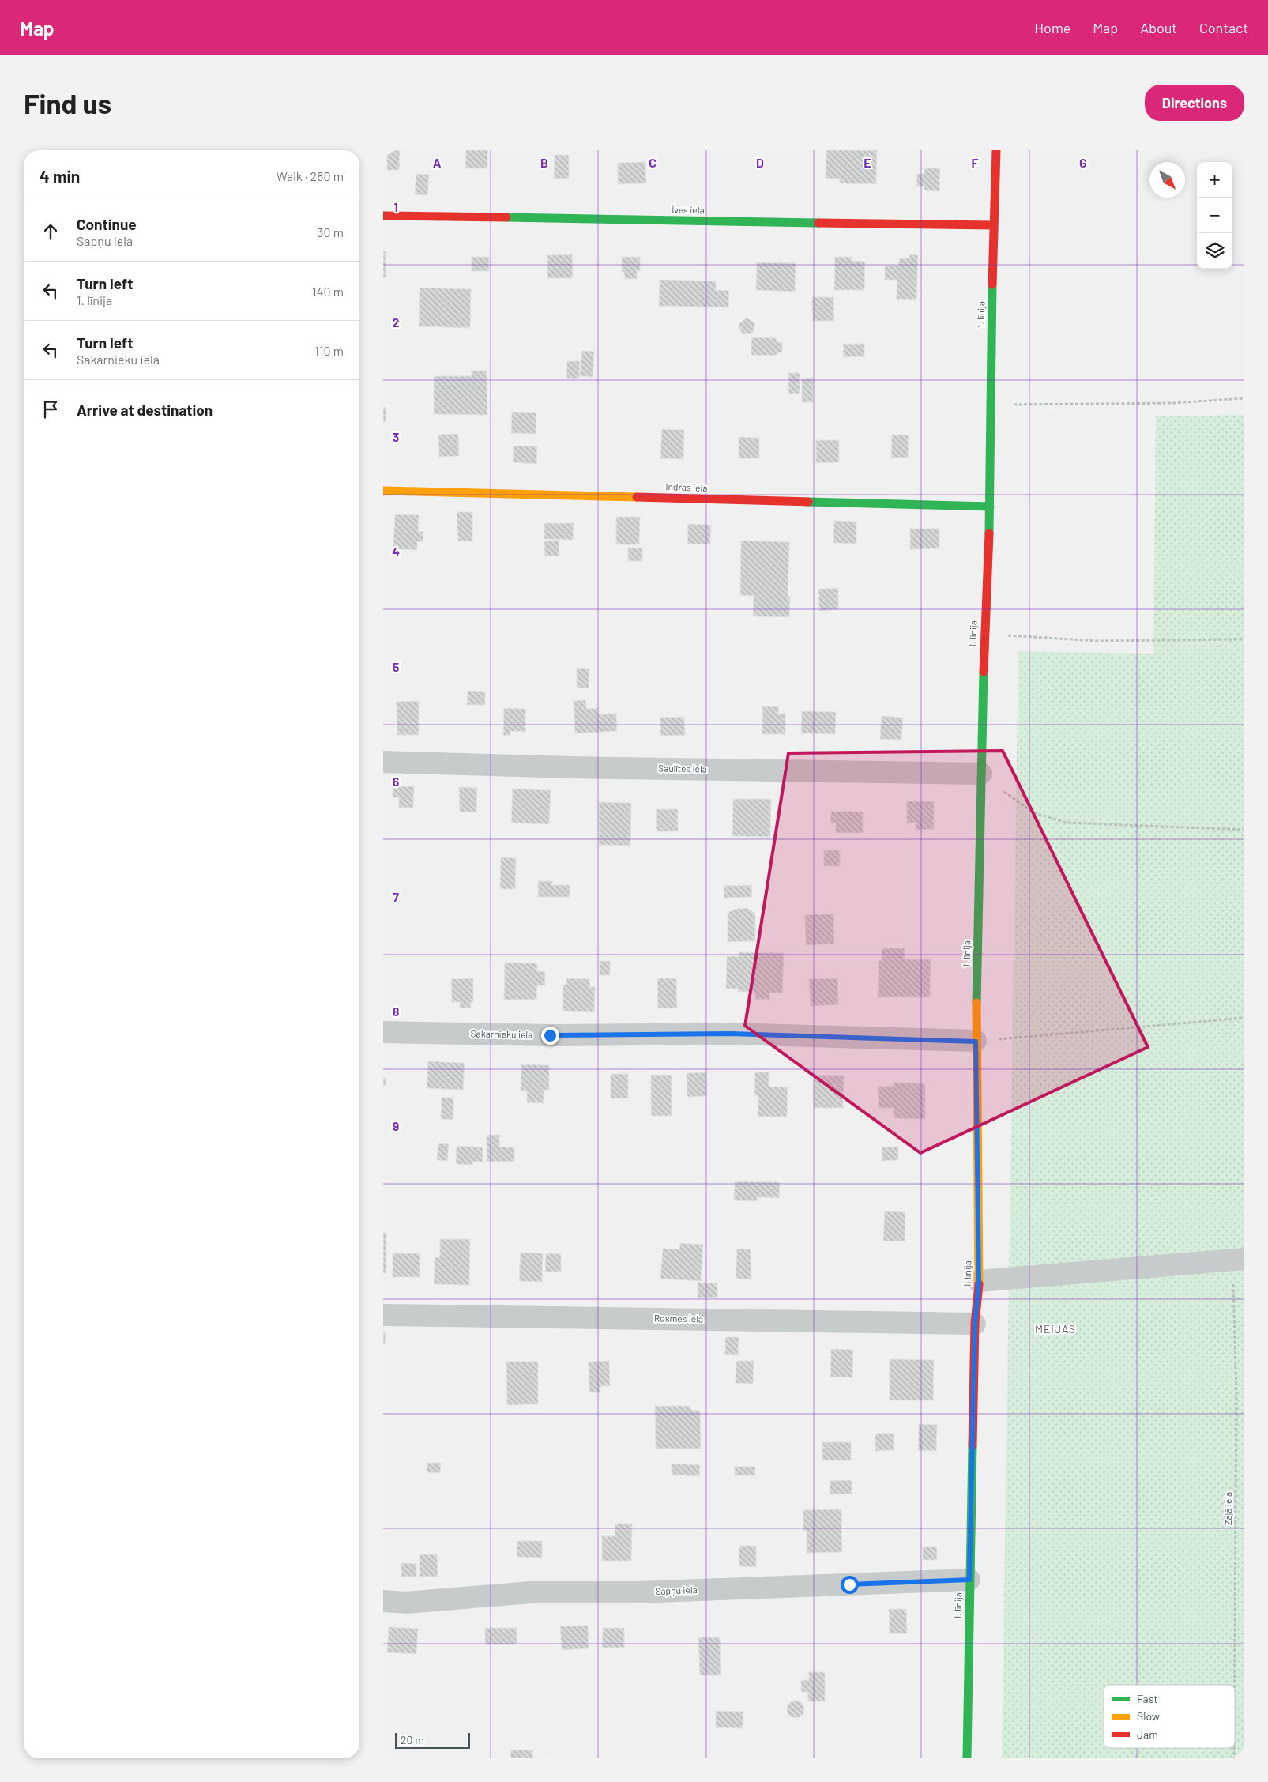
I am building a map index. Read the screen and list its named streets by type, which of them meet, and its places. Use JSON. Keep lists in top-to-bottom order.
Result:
{
  "streets": {
    "street": [
      "Īves iela",
      "1. līnija",
      "Indras iela",
      "Saulītes iela",
      "Sakarnieku iela",
      "Rosmes iela",
      "Sapņu iela"
    ],
    "path": ["Zaļā iela"]
  },
  "crossings": [
    ["Īves iela", "1. līnija"],
    ["1. līnija", "Indras iela"],
    ["1. līnija", "Saulītes iela"],
    ["1. līnija", "Sakarnieku iela"],
    ["1. līnija", "Rosmes iela"],
    ["1. līnija", "Sapņu iela"]
  ],
  "districts": ["MEIJAS"],
  "legend": ["Fast", "Slow", "Jam"],
  "scale_bar": "20 m",
  "north": "bottom right",
  "page": {
    "header": "Map",
    "nav": [
      "Home",
      "Map",
      "About",
      "Contact"
    ],
    "buttons": "Directions",
    "title": "Find us",
    "heading": ["4 min", "Walk · 280 m"],
    "map_buttons": ["+", "−"],
    "list": [
      ["Continue", "Sapņu iela", "30 m"],
      ["Turn left", "1. līnija", "140 m"],
      ["Turn left", "Sakarnieku iela", "110 m"],
      "Arrive at destination"
    ],
    "scale": "20 m"
  },
  "grid": {
    "columns": [
      "A",
      "B",
      "C",
      "D",
      "E",
      "F",
      "G"
    ],
    "rows": [
      "1",
      "2",
      "3",
      "4",
      "5",
      "6",
      "7",
      "8",
      "9"
    ]
  }
}
